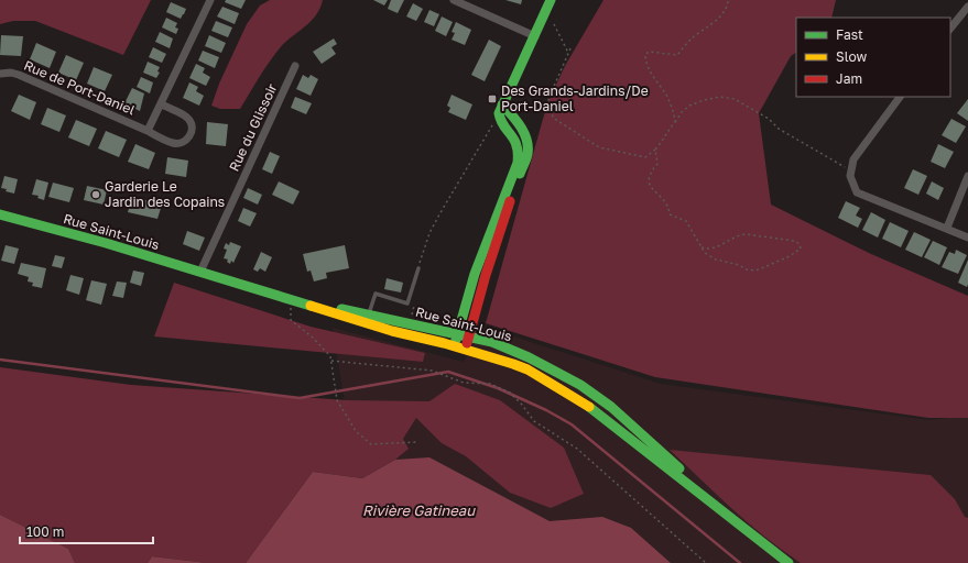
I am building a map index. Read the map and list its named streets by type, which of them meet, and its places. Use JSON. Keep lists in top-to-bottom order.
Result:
{
  "streets": {
    "main road": ["Rue Saint-Louis"],
    "street": ["Rue de Port-Daniel", "Rue du Glissoir"]
  },
  "crossings": [
    ["Rue du Glissoir", "Rue Saint-Louis"]
  ],
  "water": ["Rivière Gatineau"],
  "places": {
    "transit": ["Des Grands-Jardins/De Port-Daniel"],
    "other": ["Garderie Le Jardin des Copains"]
  },
  "legend": ["Fast", "Slow", "Jam"],
  "scale_bar": "100 m"
}
